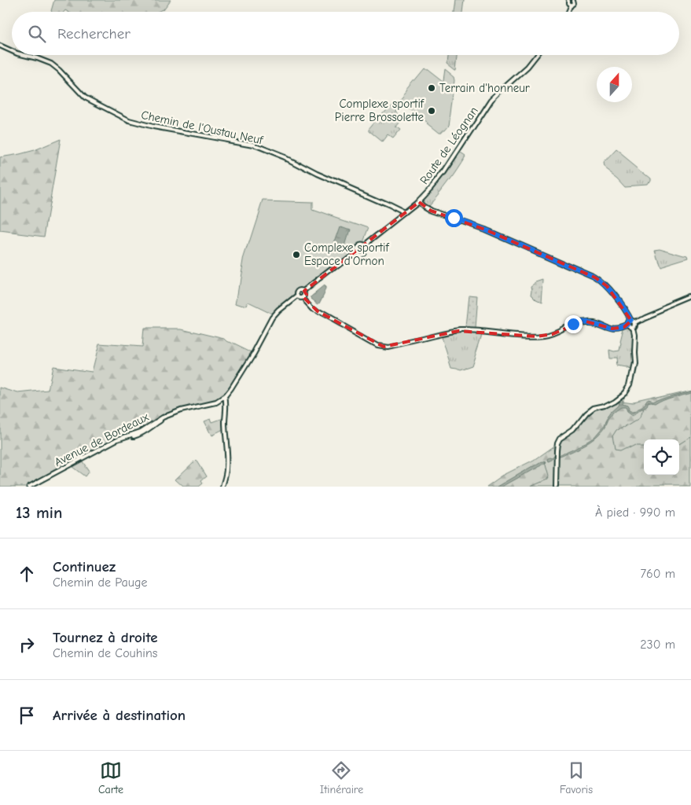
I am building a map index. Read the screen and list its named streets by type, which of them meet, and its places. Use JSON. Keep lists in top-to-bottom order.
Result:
{
  "streets": {
    "street": ["Chemin de l'Oustau Neuf", "Route de Léognan", "Avenue de Bordeaux"]
  },
  "crossings": [
    ["Chemin de l'Oustau Neuf", "Route de Léognan"]
  ],
  "places": ["Terrain d'honneur", "Complexe sportif Pierre Brossolette", "Complexe sportif Espace d'Ornon"],
  "north": "top",
  "page": {
    "search": "Rechercher",
    "heading": ["13 min", "À pied · 990 m"],
    "list": [
      ["Continuez", "Chemin de Pauge", "760 m"],
      ["Tournez à droite", "Chemin de Couhins", "230 m"],
      "Arrivée à destination"
    ],
    "nav": ["Carte", "Itinéraire", "Favoris"]
  }
}
